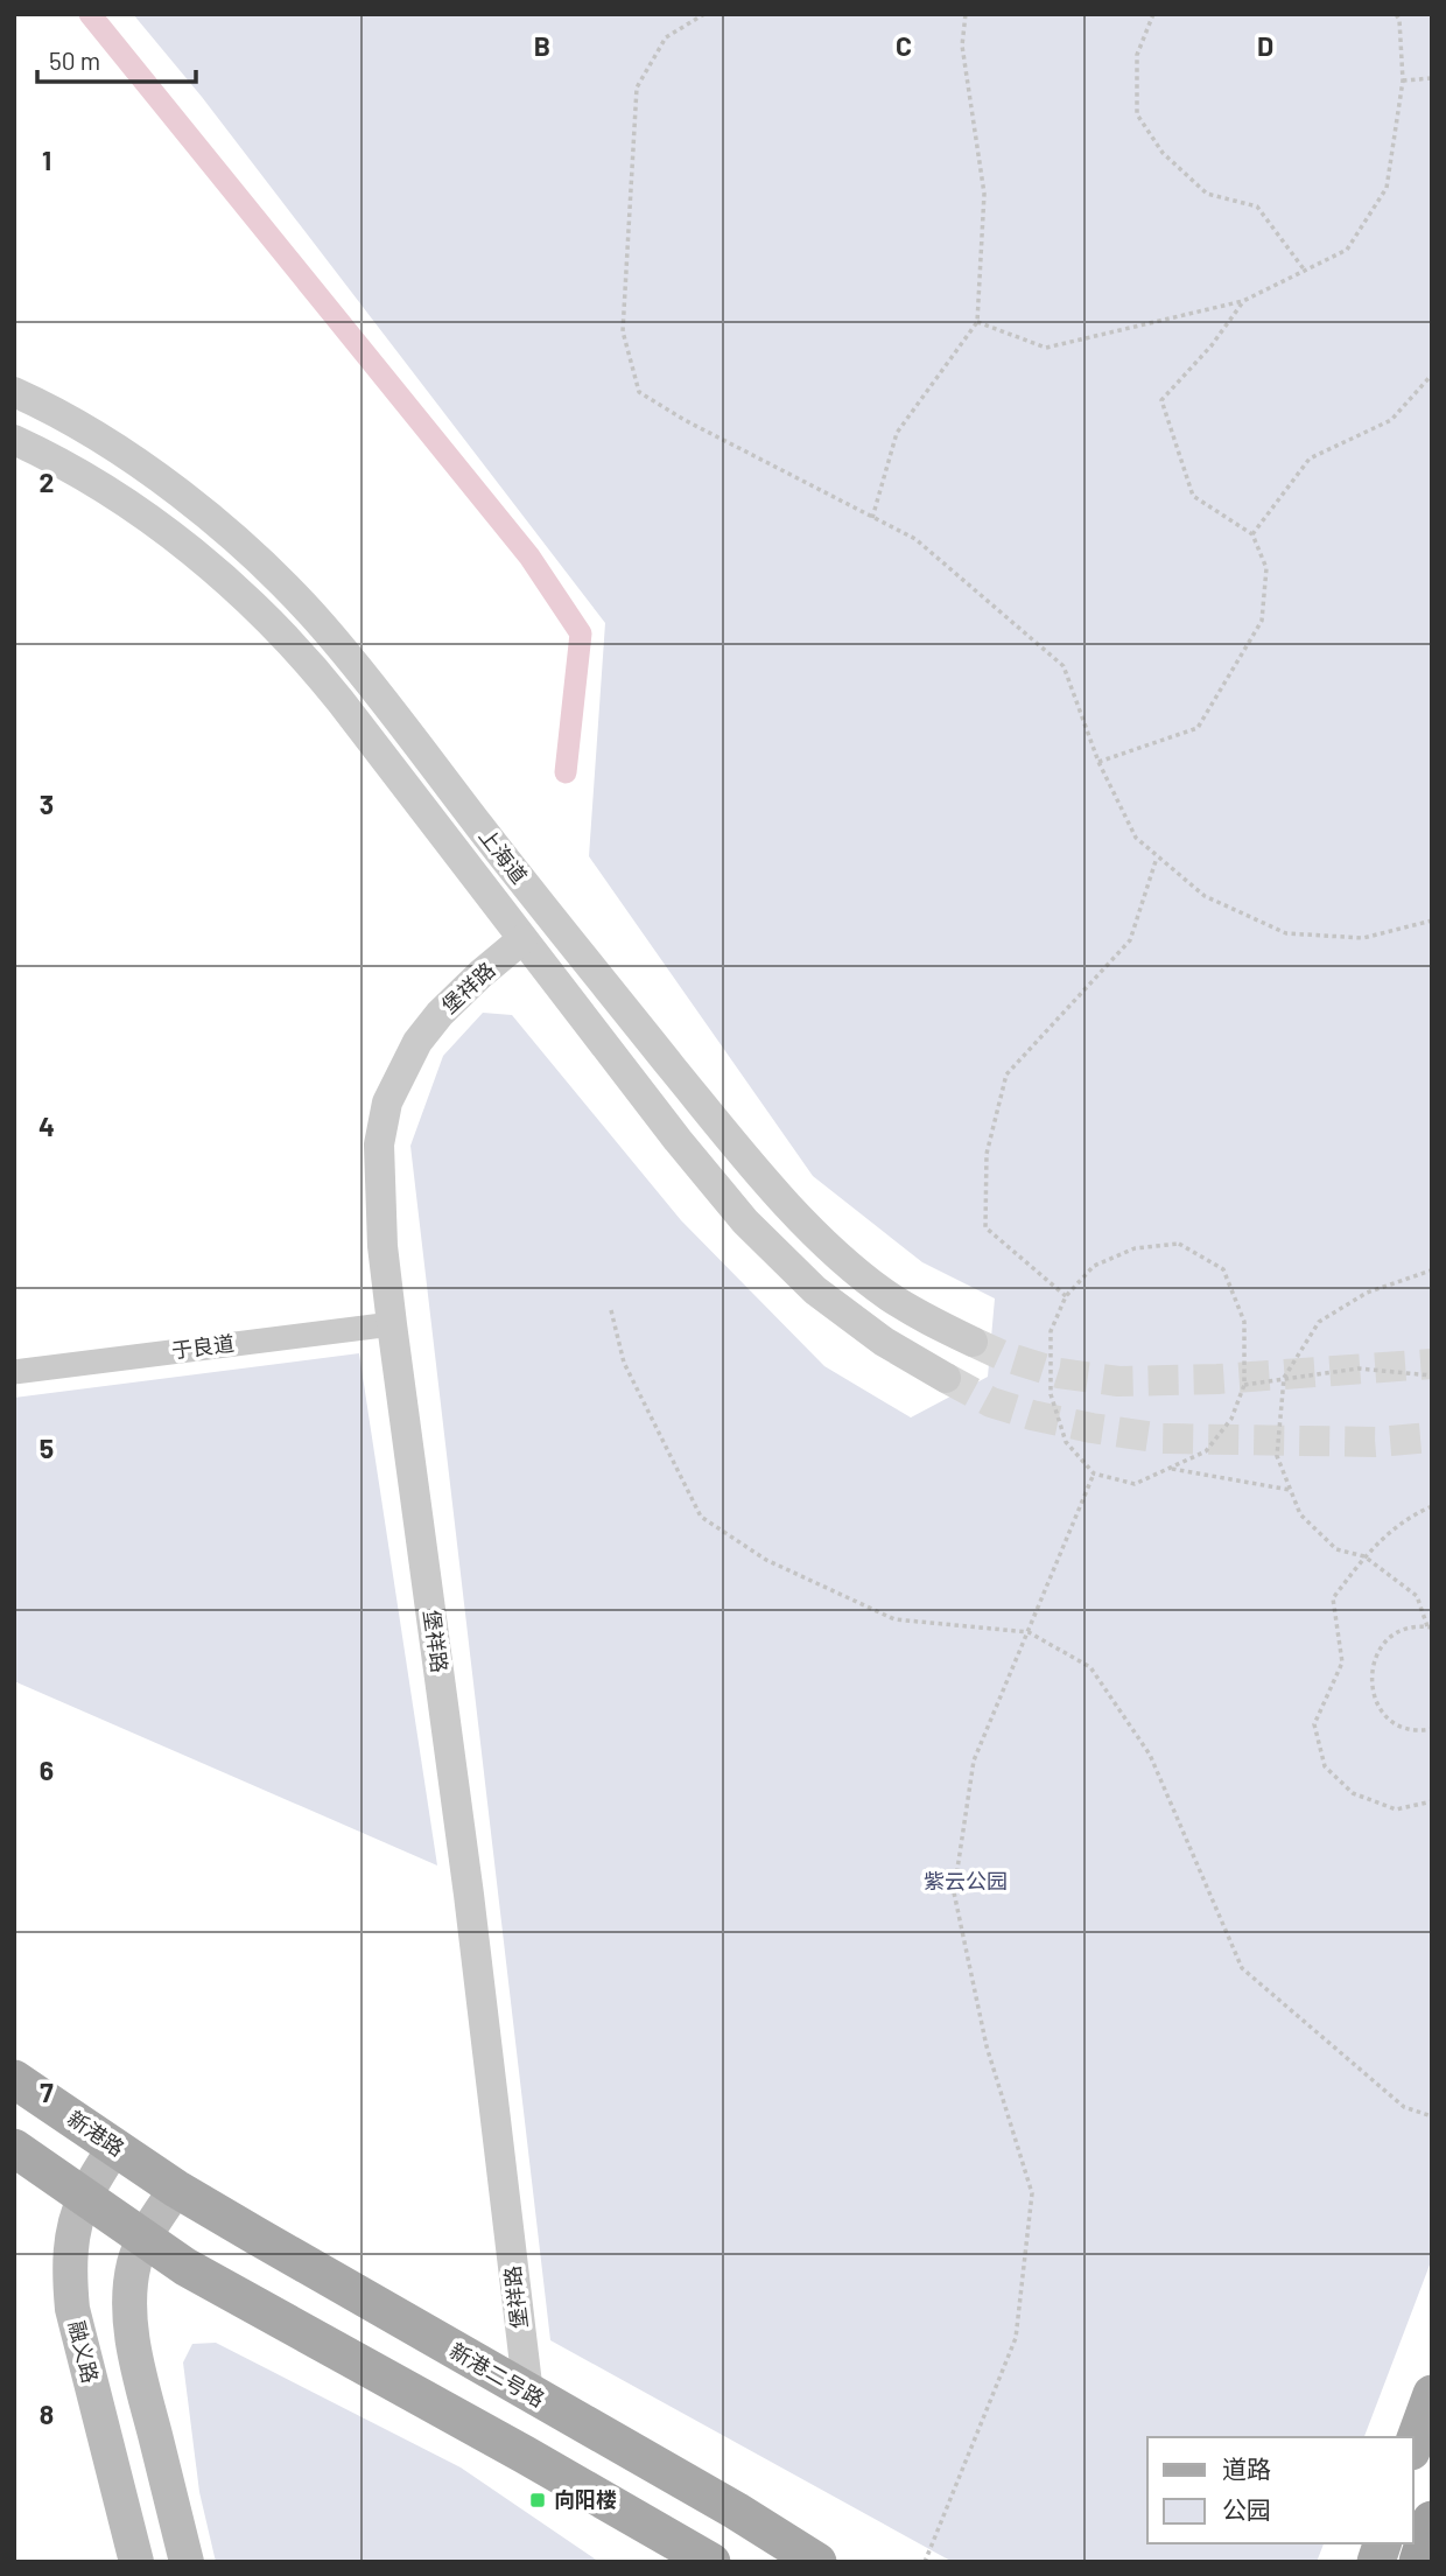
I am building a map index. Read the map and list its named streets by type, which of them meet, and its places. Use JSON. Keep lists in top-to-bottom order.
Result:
{
  "streets": {
    "main road": ["新港路", "融义路", "新港二号路"],
    "street": ["上海道", "堡祥路", "于良道"]
  },
  "crossings": [
    ["上海道", "堡祥路"],
    ["堡祥路", "于良道"],
    ["堡祥路", "新港二号路"],
    ["新港路", "融义路"],
    ["新港路", "新港二号路"]
  ],
  "parks": ["紫云公园"],
  "places": {
    "transit": ["向阳楼"]
  },
  "legend": ["道路", "公园"],
  "scale_bar": "50 m",
  "grid": {
    "columns": ["B", "C", "D"],
    "rows": [
      "1",
      "2",
      "3",
      "4",
      "5",
      "6",
      "7",
      "8"
    ]
  }
}
